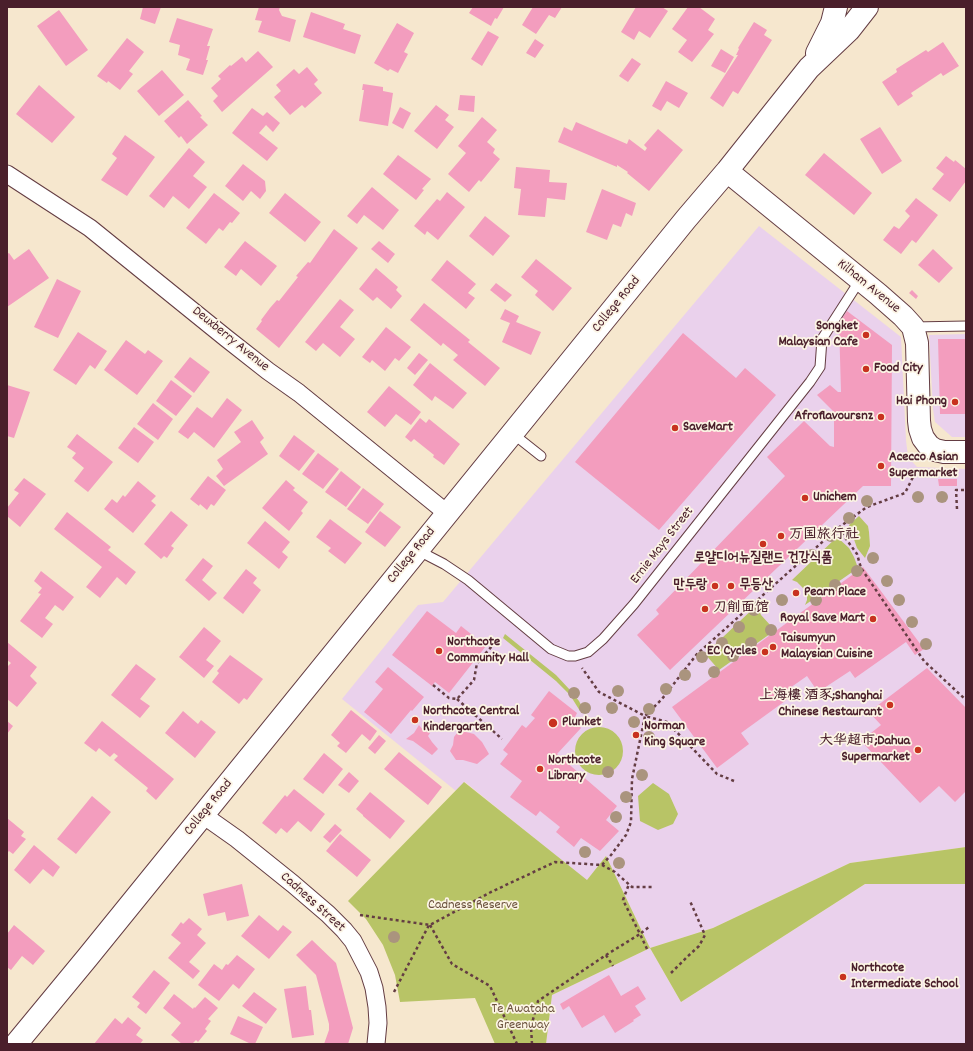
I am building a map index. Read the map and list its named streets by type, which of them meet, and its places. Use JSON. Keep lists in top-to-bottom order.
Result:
{
  "streets": {
    "main road": ["Kilham Avenue", "College Road"],
    "street": ["Deuxberry Avenue", "Cadness Street"],
    "lane": ["Ernie Mays Street"]
  },
  "crossings": [
    ["Kilham Avenue", "College Road"],
    ["Kilham Avenue", "Ernie Mays Street"],
    ["College Road", "Deuxberry Avenue"],
    ["College Road", "Cadness Street"]
  ],
  "parks": ["Cadness Reserve", "Te Awataha Greenway"],
  "places": [
    "Songket Malaysian Cafe",
    "Food City",
    "Hai Phong",
    "Afroflavoursnz",
    "SaveMart",
    "Acecco Asian Supermarket",
    "Unichem",
    "万国旅行社",
    "로얄디어뉴질랜드 건강식품",
    "만두랑",
    "무등산",
    "Pearn Place",
    "刀削面馆",
    "Royal Save Mart",
    "Taisumyun Malaysian Cuisine",
    "Northcote Community Hall",
    "EC Cycles",
    "上海樓 酒豕;Shanghai Chinese Restaurant",
    "Northcote Central Kindergarten",
    "Plunket",
    "Norman King Square",
    "大华超市;Dahua Supermarket",
    "Northcote Library",
    "Northcote Intermediate School"
  ]
}
